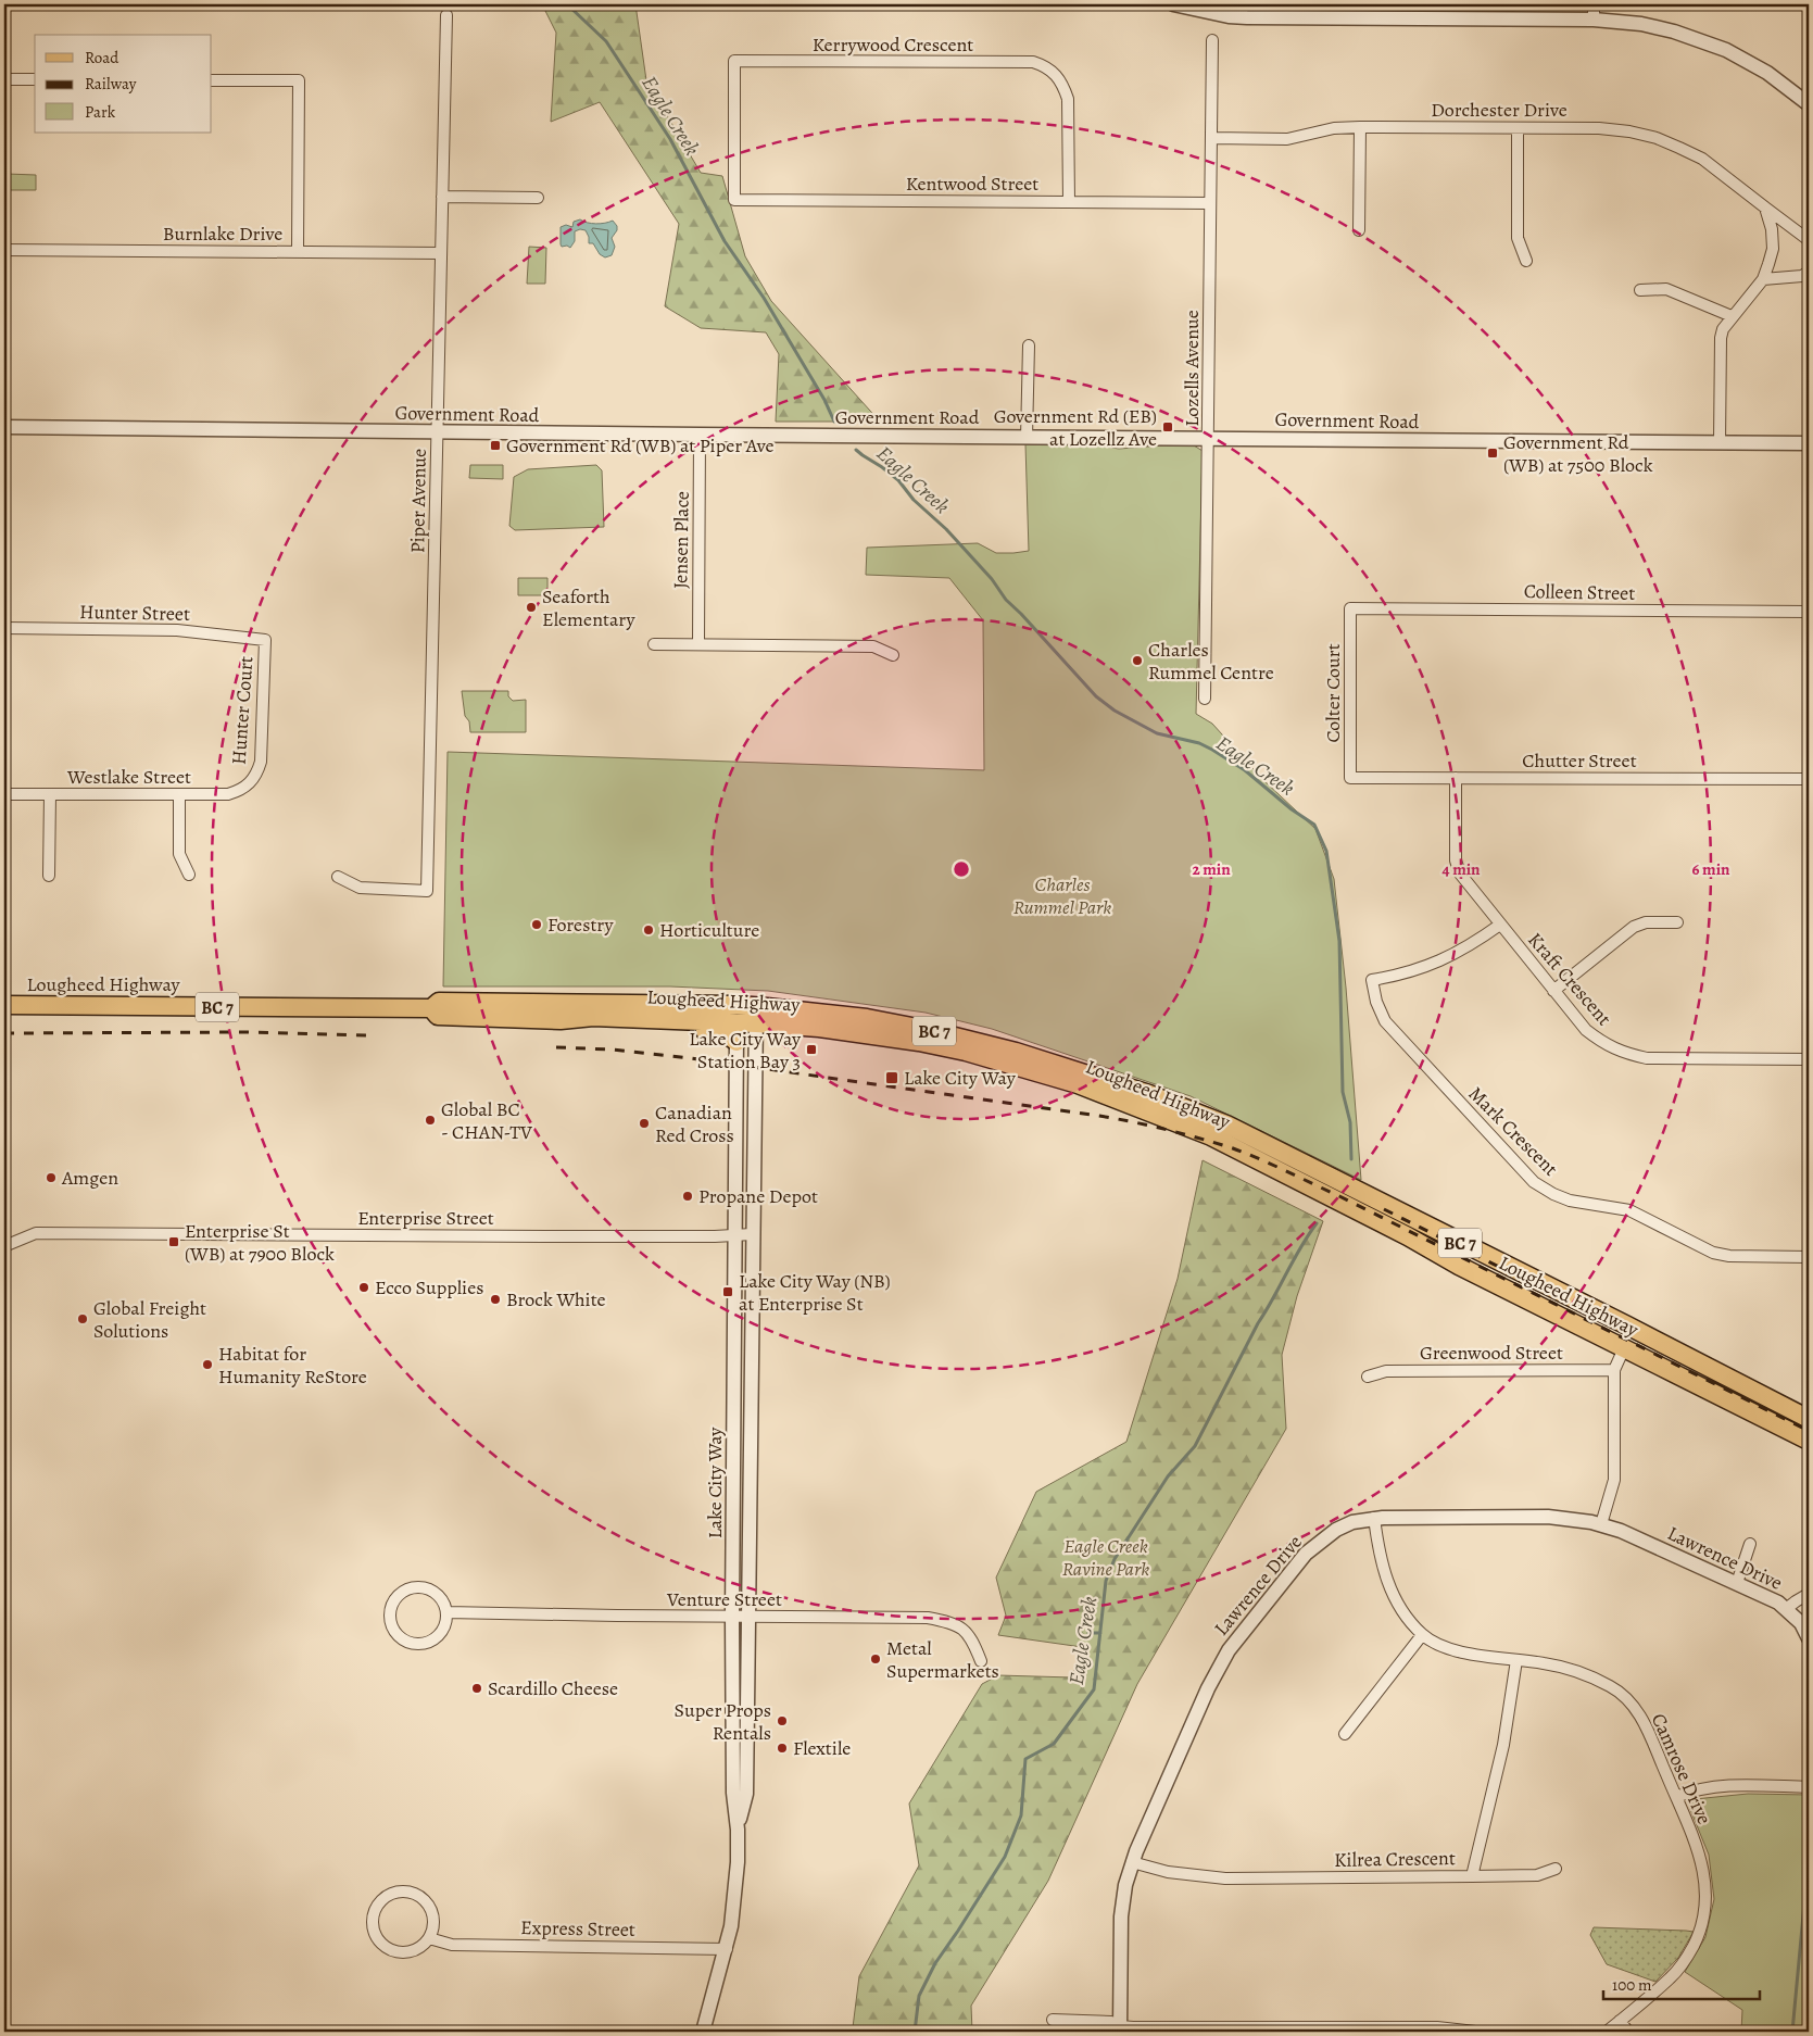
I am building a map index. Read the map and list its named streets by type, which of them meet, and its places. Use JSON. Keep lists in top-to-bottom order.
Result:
{
  "streets": {
    "main road": ["Lougheed Highway", "BC 7"],
    "street": [
      "Kerrywood Crescent",
      "Dorchester Drive",
      "Kentwood Street",
      "Burnlake Drive",
      "Lozells Avenue",
      "Government Road",
      "Piper Avenue",
      "Jensen Place",
      "Colleen Street",
      "Hunter Street",
      "Colter Court",
      "Hunter Court",
      "Chutter Street",
      "Westlake Street",
      "Kraft Crescent",
      "Mark Crescent",
      "Enterprise Street",
      "Greenwood Street",
      "Lake City Way",
      "Lawrence Drive",
      "Venture Street",
      "Camrose Drive",
      "Kilrea Crescent",
      "Express Street"
    ]
  },
  "crossings": [
    ["Kerrywood Crescent", "Kentwood Street"],
    ["Dorchester Drive", "Lozells Avenue"],
    ["Kentwood Street", "Lozells Avenue"],
    ["Burnlake Drive", "Piper Avenue"],
    ["Lozells Avenue", "Government Road"],
    ["Government Road", "Piper Avenue"],
    ["Government Road", "Jensen Place"],
    ["Colleen Street", "Colter Court"],
    ["Hunter Street", "Hunter Court"],
    ["Colter Court", "Chutter Street"],
    ["Hunter Court", "Westlake Street"],
    ["Chutter Street", "Kraft Crescent"],
    ["Kraft Crescent", "Mark Crescent"],
    ["Lougheed Highway", "Lake City Way"],
    ["Enterprise Street", "Lake City Way"],
    ["Lake City Way", "Venture Street"],
    ["Lake City Way", "Express Street"],
    ["Lawrence Drive", "Camrose Drive"],
    ["Lawrence Drive", "Kilrea Crescent"],
    ["Camrose Drive", "Kilrea Crescent"]
  ],
  "water": ["Eagle Creek"],
  "parks": ["Charles Rummel Park", "Eagle Creek Ravine Park"],
  "places": {
    "transit": [
      "Government Rd (EB) at Lozellz Ave",
      "Government Rd (WB) at Piper Ave",
      "Government Rd (WB) at 7500 Block",
      "Lake City Way Station Bay 3",
      "Lake City Way",
      "Enterprise St (WB) at 7900 Block",
      "Lake City Way (NB) at Enterprise St"
    ],
    "other": [
      "Seaforth Elementary",
      "Charles Rummel Centre",
      "Forestry",
      "Horticulture",
      "Global BC - CHAN-TV",
      "Canadian Red Cross",
      "Amgen",
      "Propane Depot",
      "Ecco Supplies",
      "Brock White",
      "Global Freight Solutions",
      "Habitat for Humanity ReStore",
      "Metal Supermarkets",
      "Scardillo Cheese",
      "Super Props Rentals",
      "Flextile"
    ]
  },
  "legend": ["Road", "Railway", "Park"],
  "scale_bar": "100 m",
  "rings": ["2 min", "4 min", "6 min"]
}
